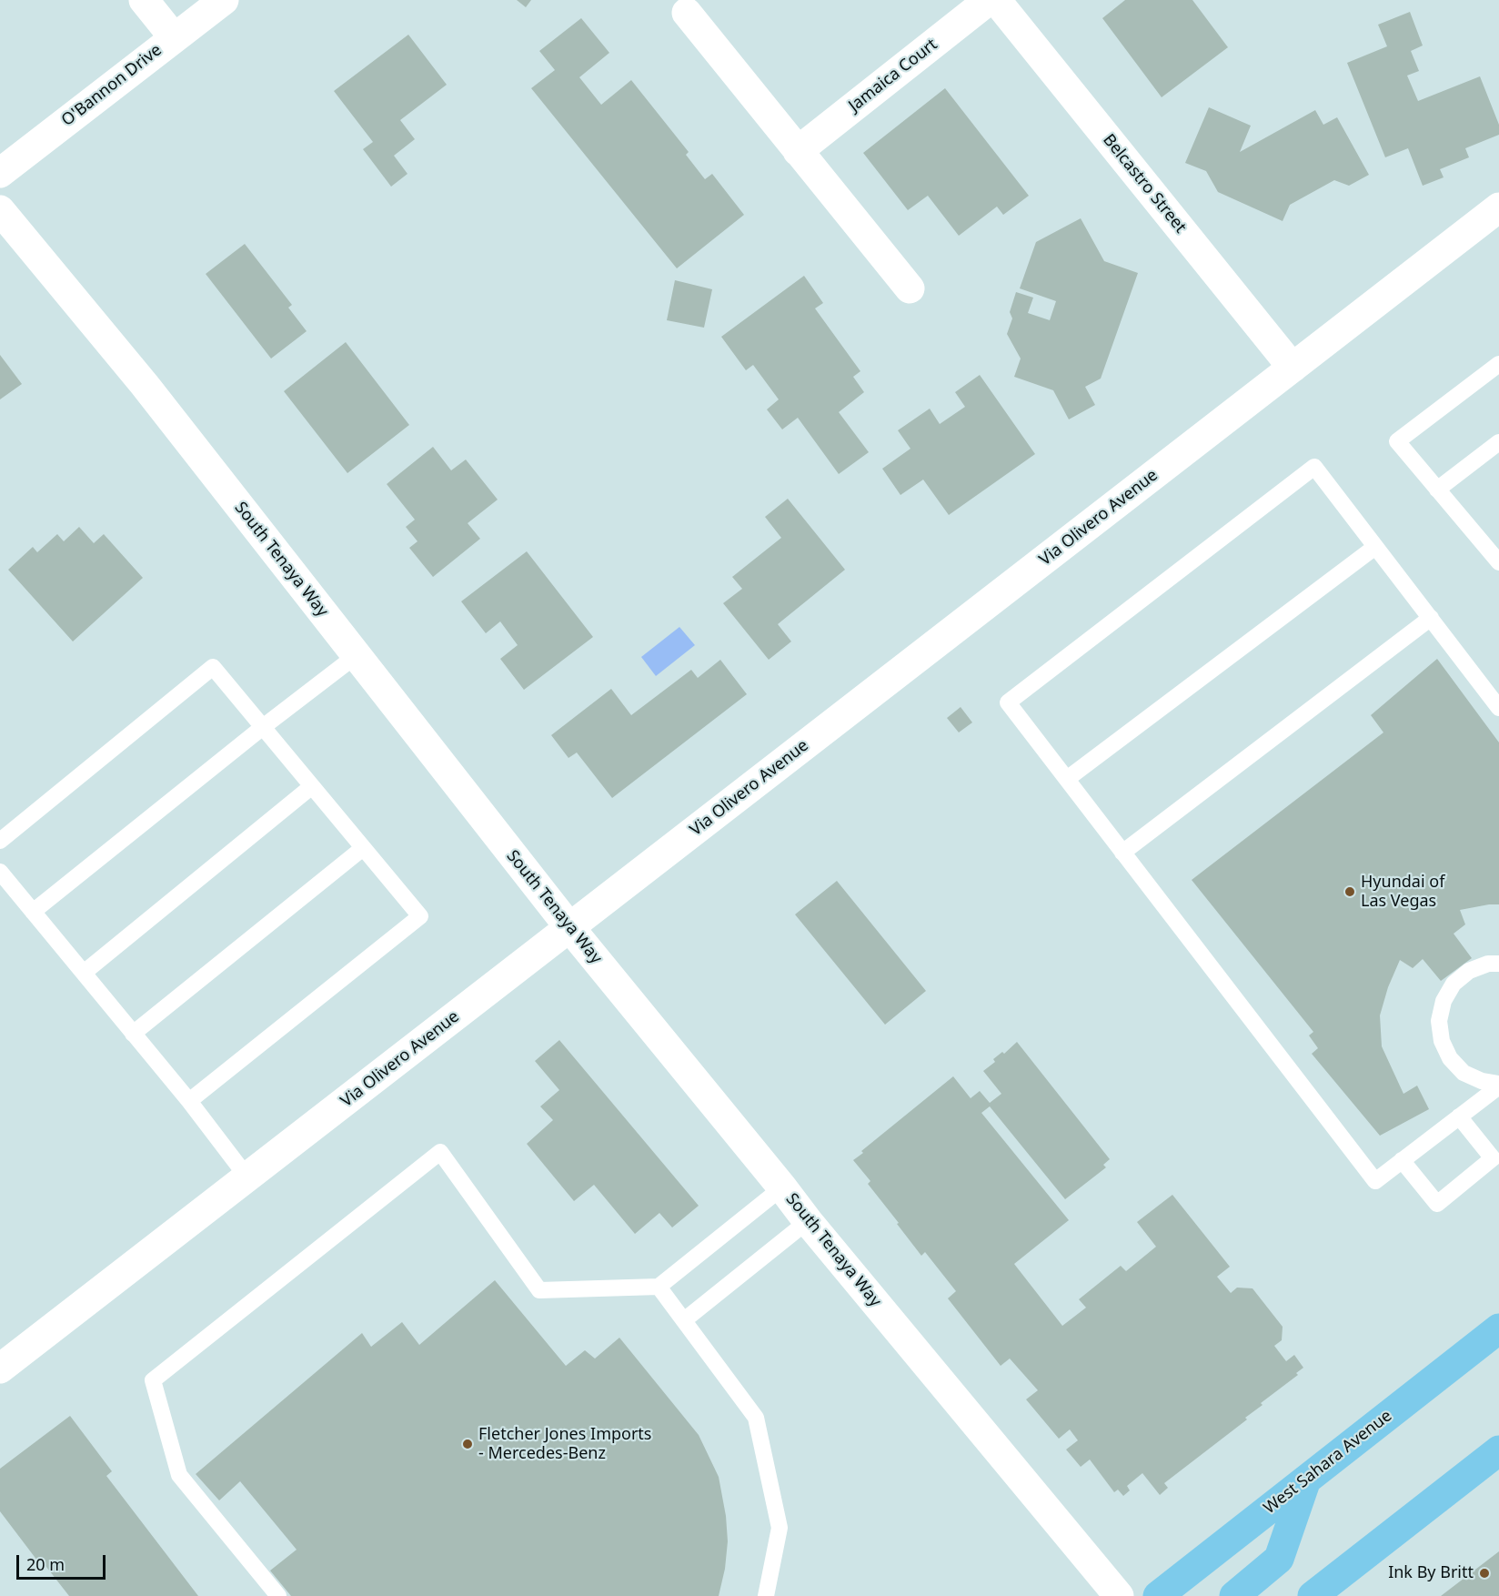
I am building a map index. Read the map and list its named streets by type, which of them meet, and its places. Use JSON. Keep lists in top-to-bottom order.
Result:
{
  "streets": {
    "main road": ["West Sahara Avenue"],
    "street": [
      "Jamaica Court",
      "O'Bannon Drive",
      "Belcastro Street",
      "Via Olivero Avenue",
      "South Tenaya Way"
    ]
  },
  "crossings": [
    ["Belcastro Street", "Via Olivero Avenue"],
    ["Via Olivero Avenue", "South Tenaya Way"]
  ],
  "places": ["Hyundai of Las Vegas", "Fletcher Jones Imports - Mercedes-Benz", "Ink By Britt"],
  "scale_bar": "20 m"
}
